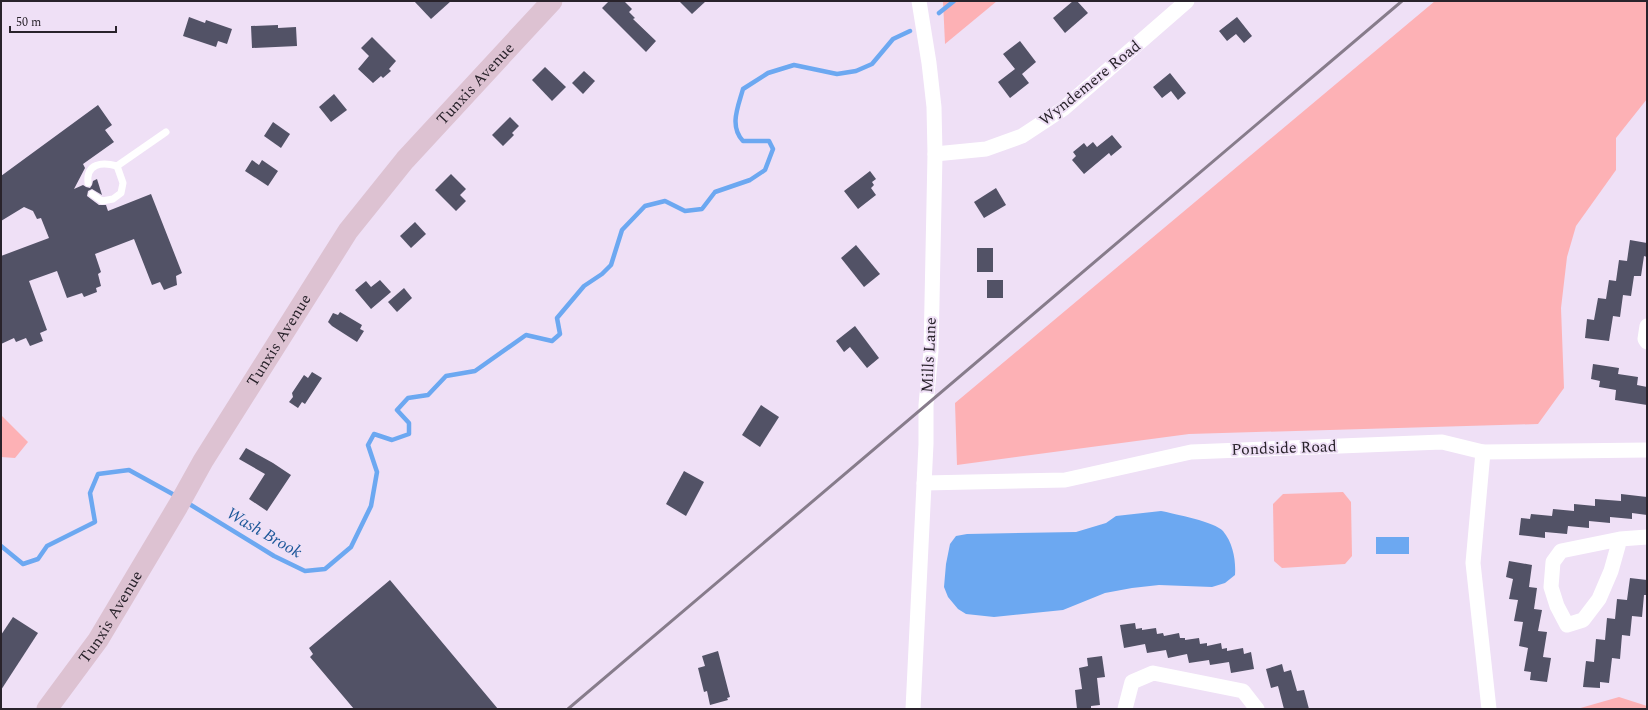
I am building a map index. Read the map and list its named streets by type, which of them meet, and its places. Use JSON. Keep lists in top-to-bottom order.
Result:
{
  "streets": {
    "main road": ["Tunxis Avenue"],
    "street": ["Wyndemere Road", "Mills Lane", "Pondside Road"]
  },
  "crossings": [
    ["Wyndemere Road", "Mills Lane"],
    ["Mills Lane", "Pondside Road"]
  ],
  "water": ["Wash Brook"],
  "scale_bar": "50 m"
}
